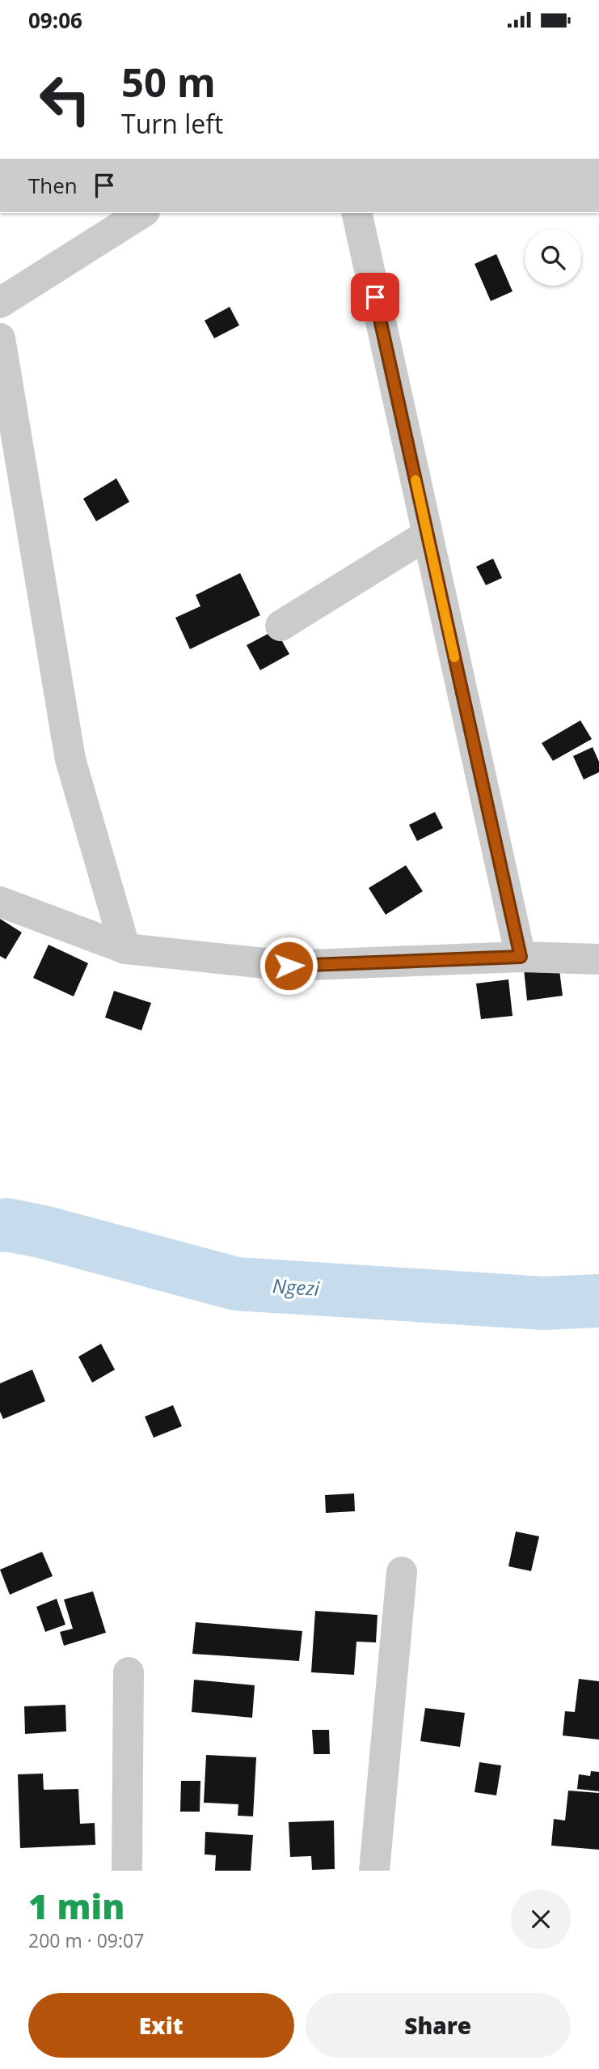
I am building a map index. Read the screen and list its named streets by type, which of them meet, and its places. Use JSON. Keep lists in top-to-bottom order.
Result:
{
  "water": ["Ngezi"],
  "page": {
    "status": "09:06",
    "turn": ["50 m", "Turn left"],
    "then": "Then",
    "heading": ["1 min", "200 m · 09:07"],
    "buttons": ["Exit", "Share"]
  }
}
